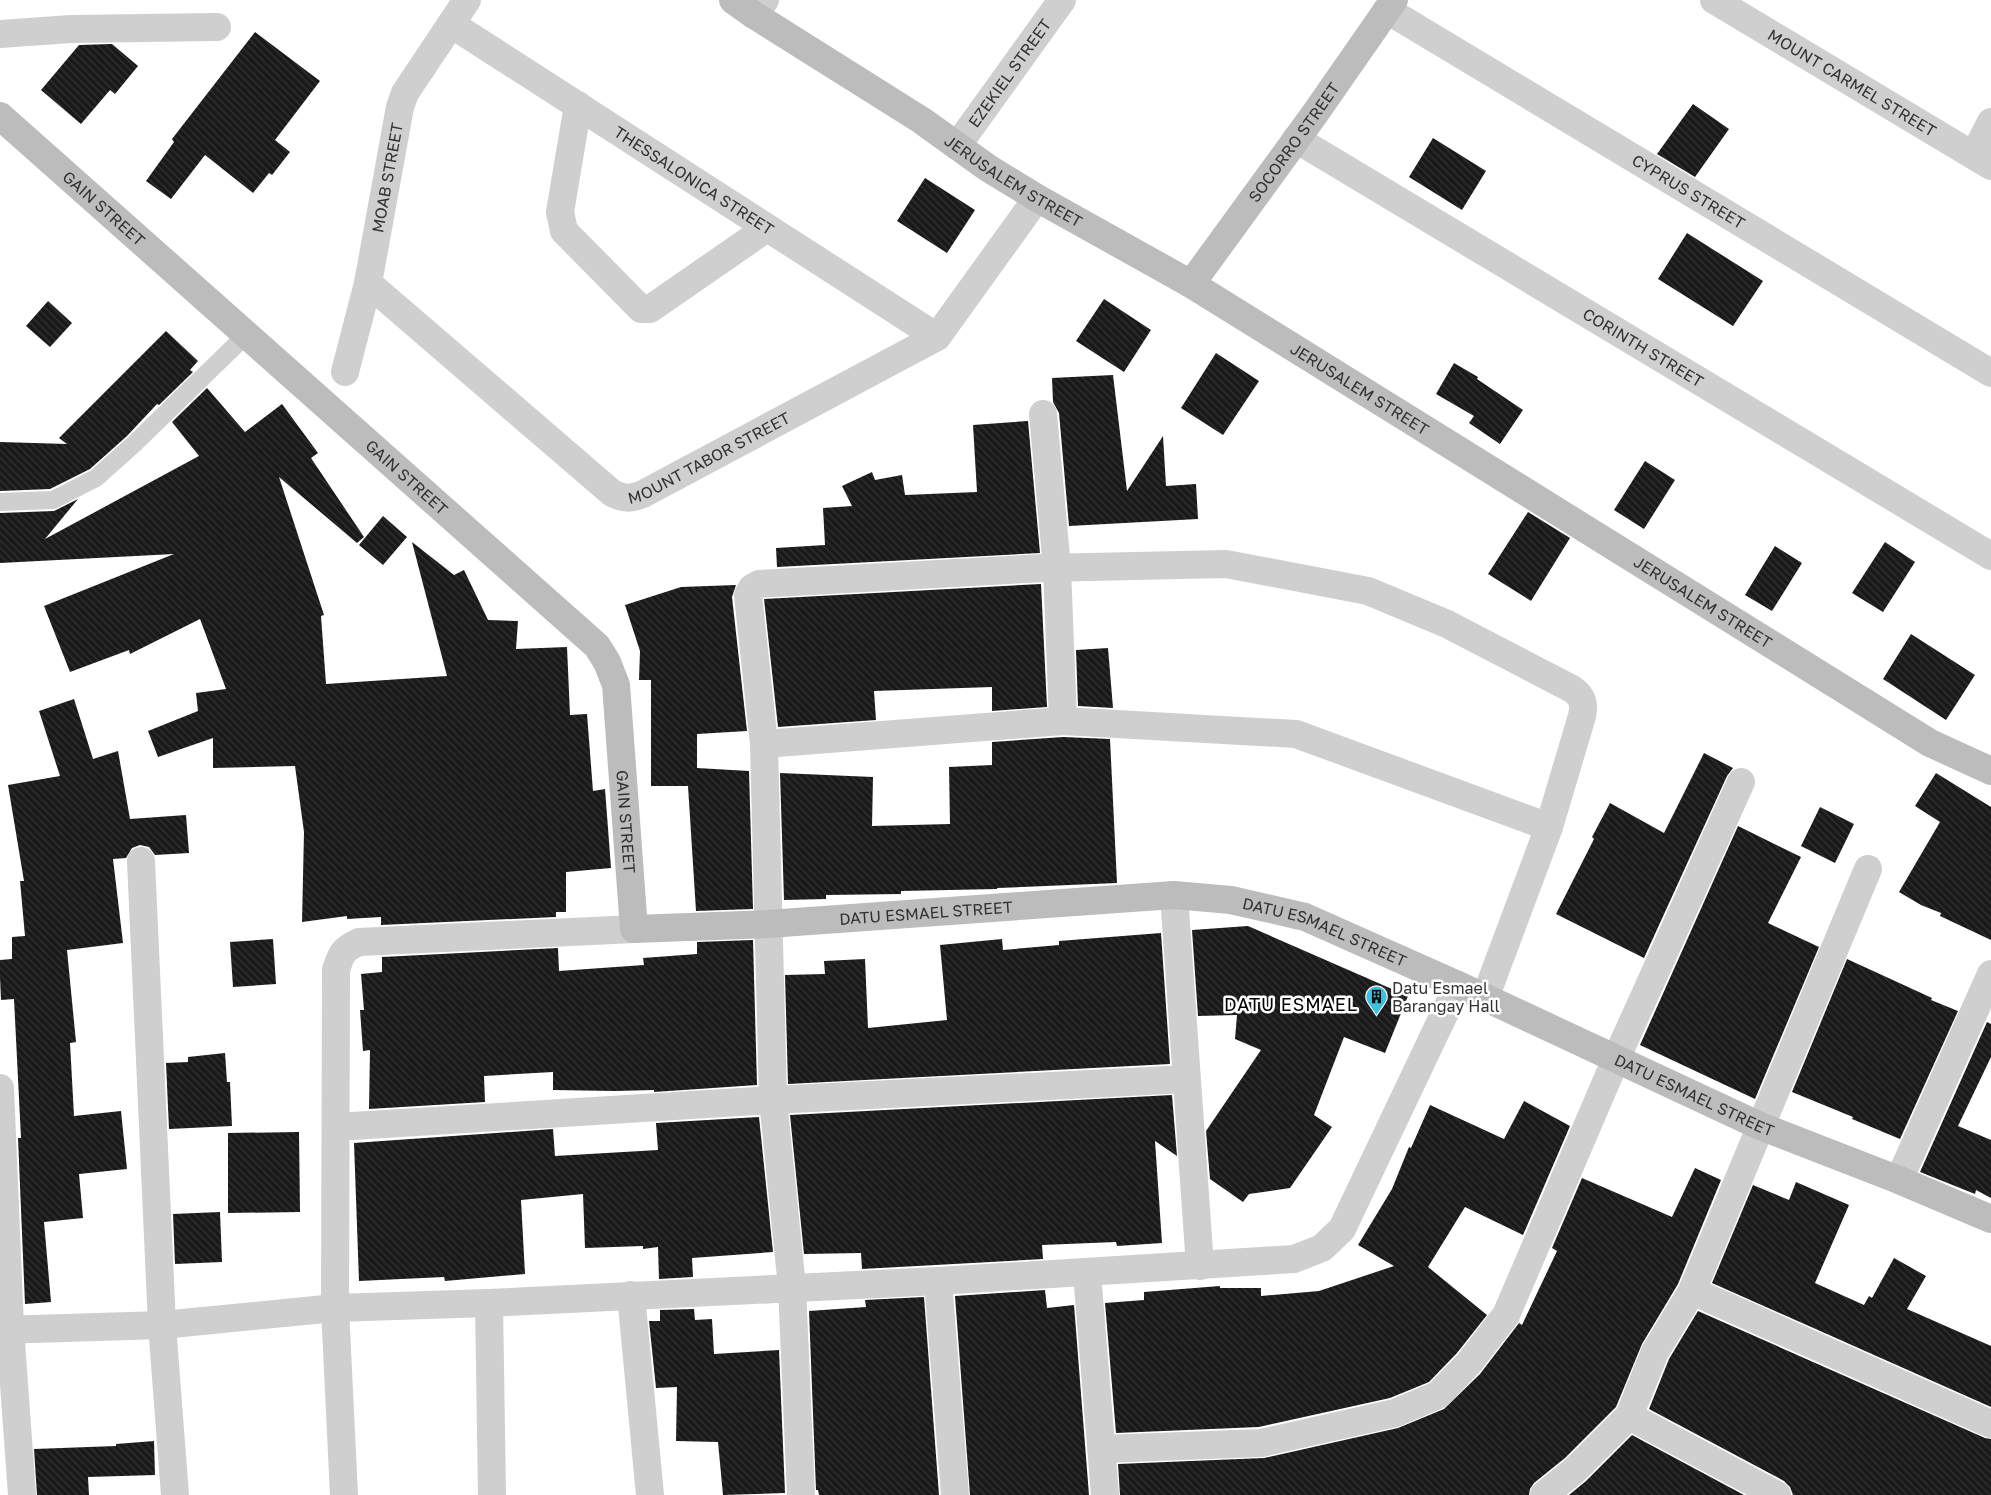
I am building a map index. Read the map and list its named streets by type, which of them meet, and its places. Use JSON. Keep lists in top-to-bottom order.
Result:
{
  "streets": {
    "street": [
      "EZEKIEL STREET",
      "MOUNT CARMEL STREET",
      "SOCORRO STREET",
      "MOAB STREET",
      "JERUSALEM STREET",
      "THESSALONICA STREET",
      "CYPRUS STREET",
      "GAIN STREET",
      "CORINTH STREET",
      "MOUNT TABOR STREET",
      "DATU ESMAEL STREET"
    ]
  },
  "crossings": [
    ["EZEKIEL STREET", "JERUSALEM STREET"],
    ["SOCORRO STREET", "JERUSALEM STREET"],
    ["SOCORRO STREET", "CYPRUS STREET"],
    ["SOCORRO STREET", "CORINTH STREET"],
    ["MOAB STREET", "THESSALONICA STREET"],
    ["MOAB STREET", "MOUNT TABOR STREET"],
    ["JERUSALEM STREET", "MOUNT TABOR STREET"],
    ["THESSALONICA STREET", "MOUNT TABOR STREET"],
    ["GAIN STREET", "DATU ESMAEL STREET"]
  ],
  "districts": ["DATU ESMAEL"],
  "places": {
    "building": ["Datu Esmael Barangay Hall"]
  }
}
